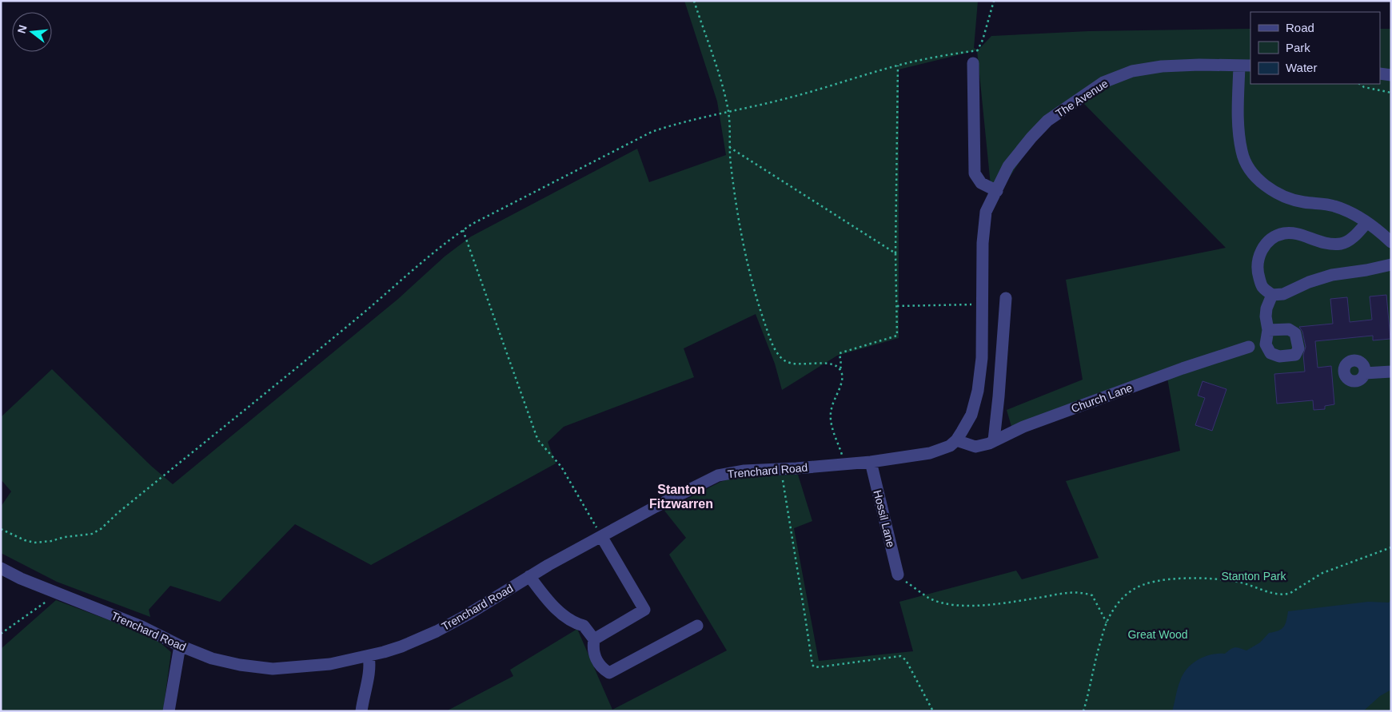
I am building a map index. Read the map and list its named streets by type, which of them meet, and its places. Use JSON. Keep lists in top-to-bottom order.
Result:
{
  "streets": {
    "street": [
      "The Avenue",
      "Church Lane",
      "Trenchard Road",
      "Hossil Lane"
    ]
  },
  "crossings": [
    ["The Avenue", "Church Lane"],
    ["The Avenue", "Trenchard Road"],
    ["Church Lane", "Trenchard Road"],
    ["Trenchard Road", "Hossil Lane"]
  ],
  "districts": ["Stanton Fitzwarren"],
  "parks": ["Stanton Park", "Great Wood"],
  "legend": ["Road", "Park", "Water"],
  "north": "left"
}
